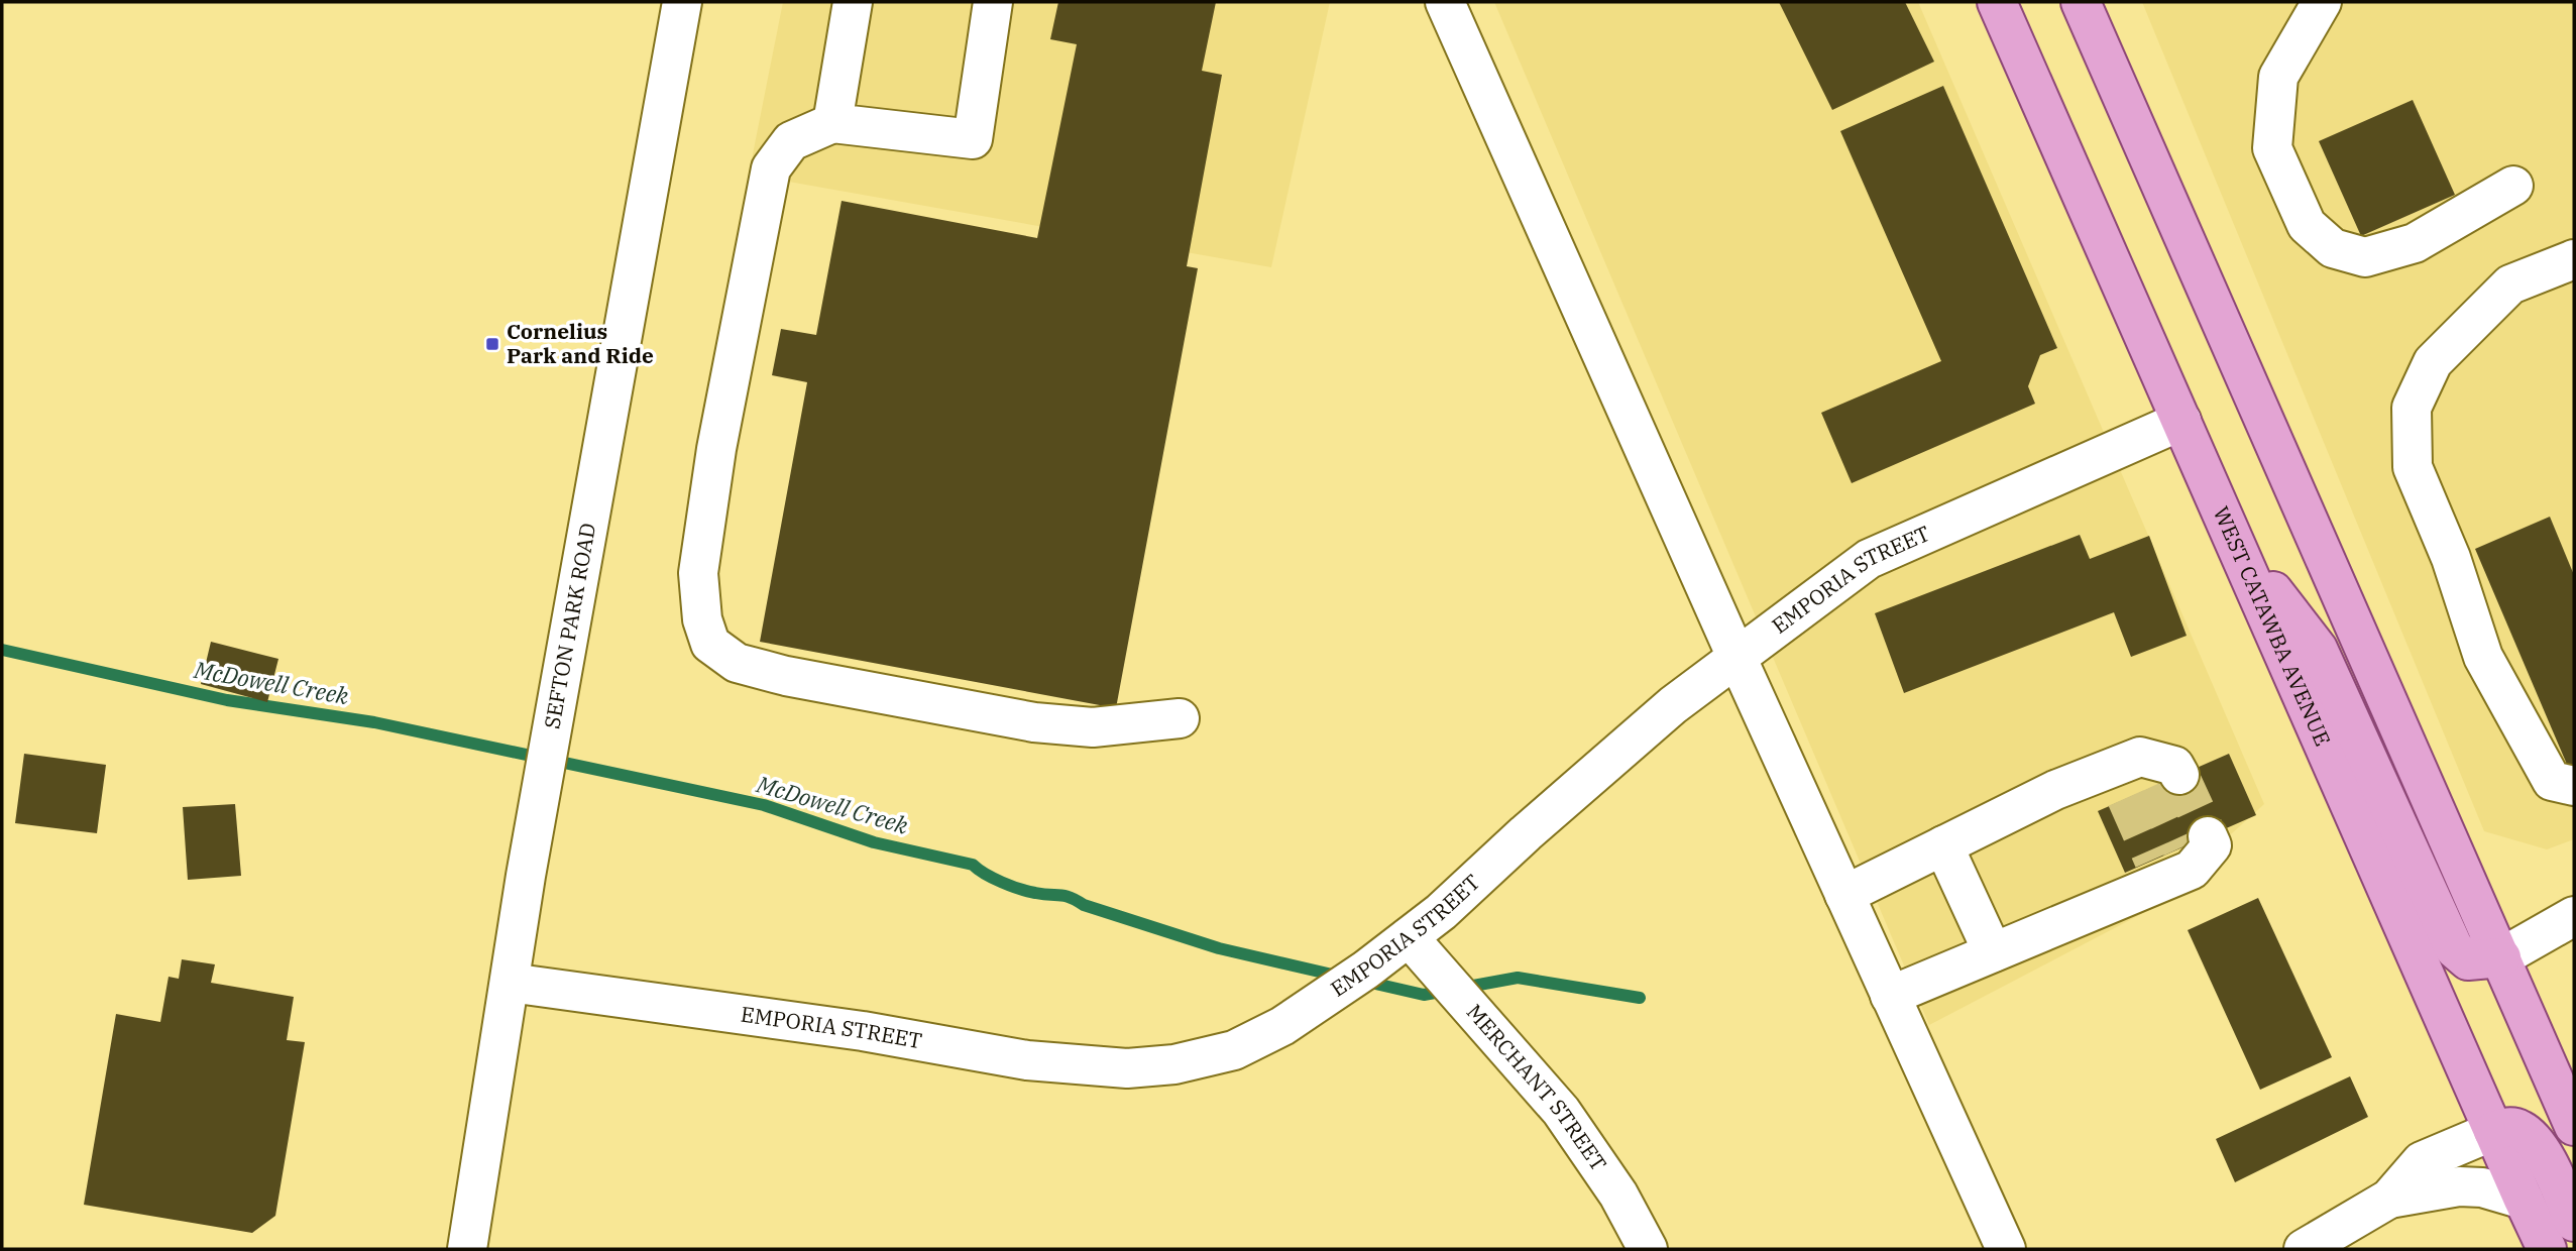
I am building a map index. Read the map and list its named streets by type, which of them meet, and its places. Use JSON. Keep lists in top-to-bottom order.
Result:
{
  "streets": {
    "main road": ["WEST CATAWBA AVENUE"],
    "street": ["EMPORIA STREET", "SEFTON PARK ROAD", "MERCHANT STREET"]
  },
  "crossings": [
    ["EMPORIA STREET", "SEFTON PARK ROAD"],
    ["EMPORIA STREET", "WEST CATAWBA AVENUE"],
    ["EMPORIA STREET", "MERCHANT STREET"]
  ],
  "water": ["McDowell Creek"],
  "places": {
    "transit": ["Cornelius Park and Ride"]
  }
}
